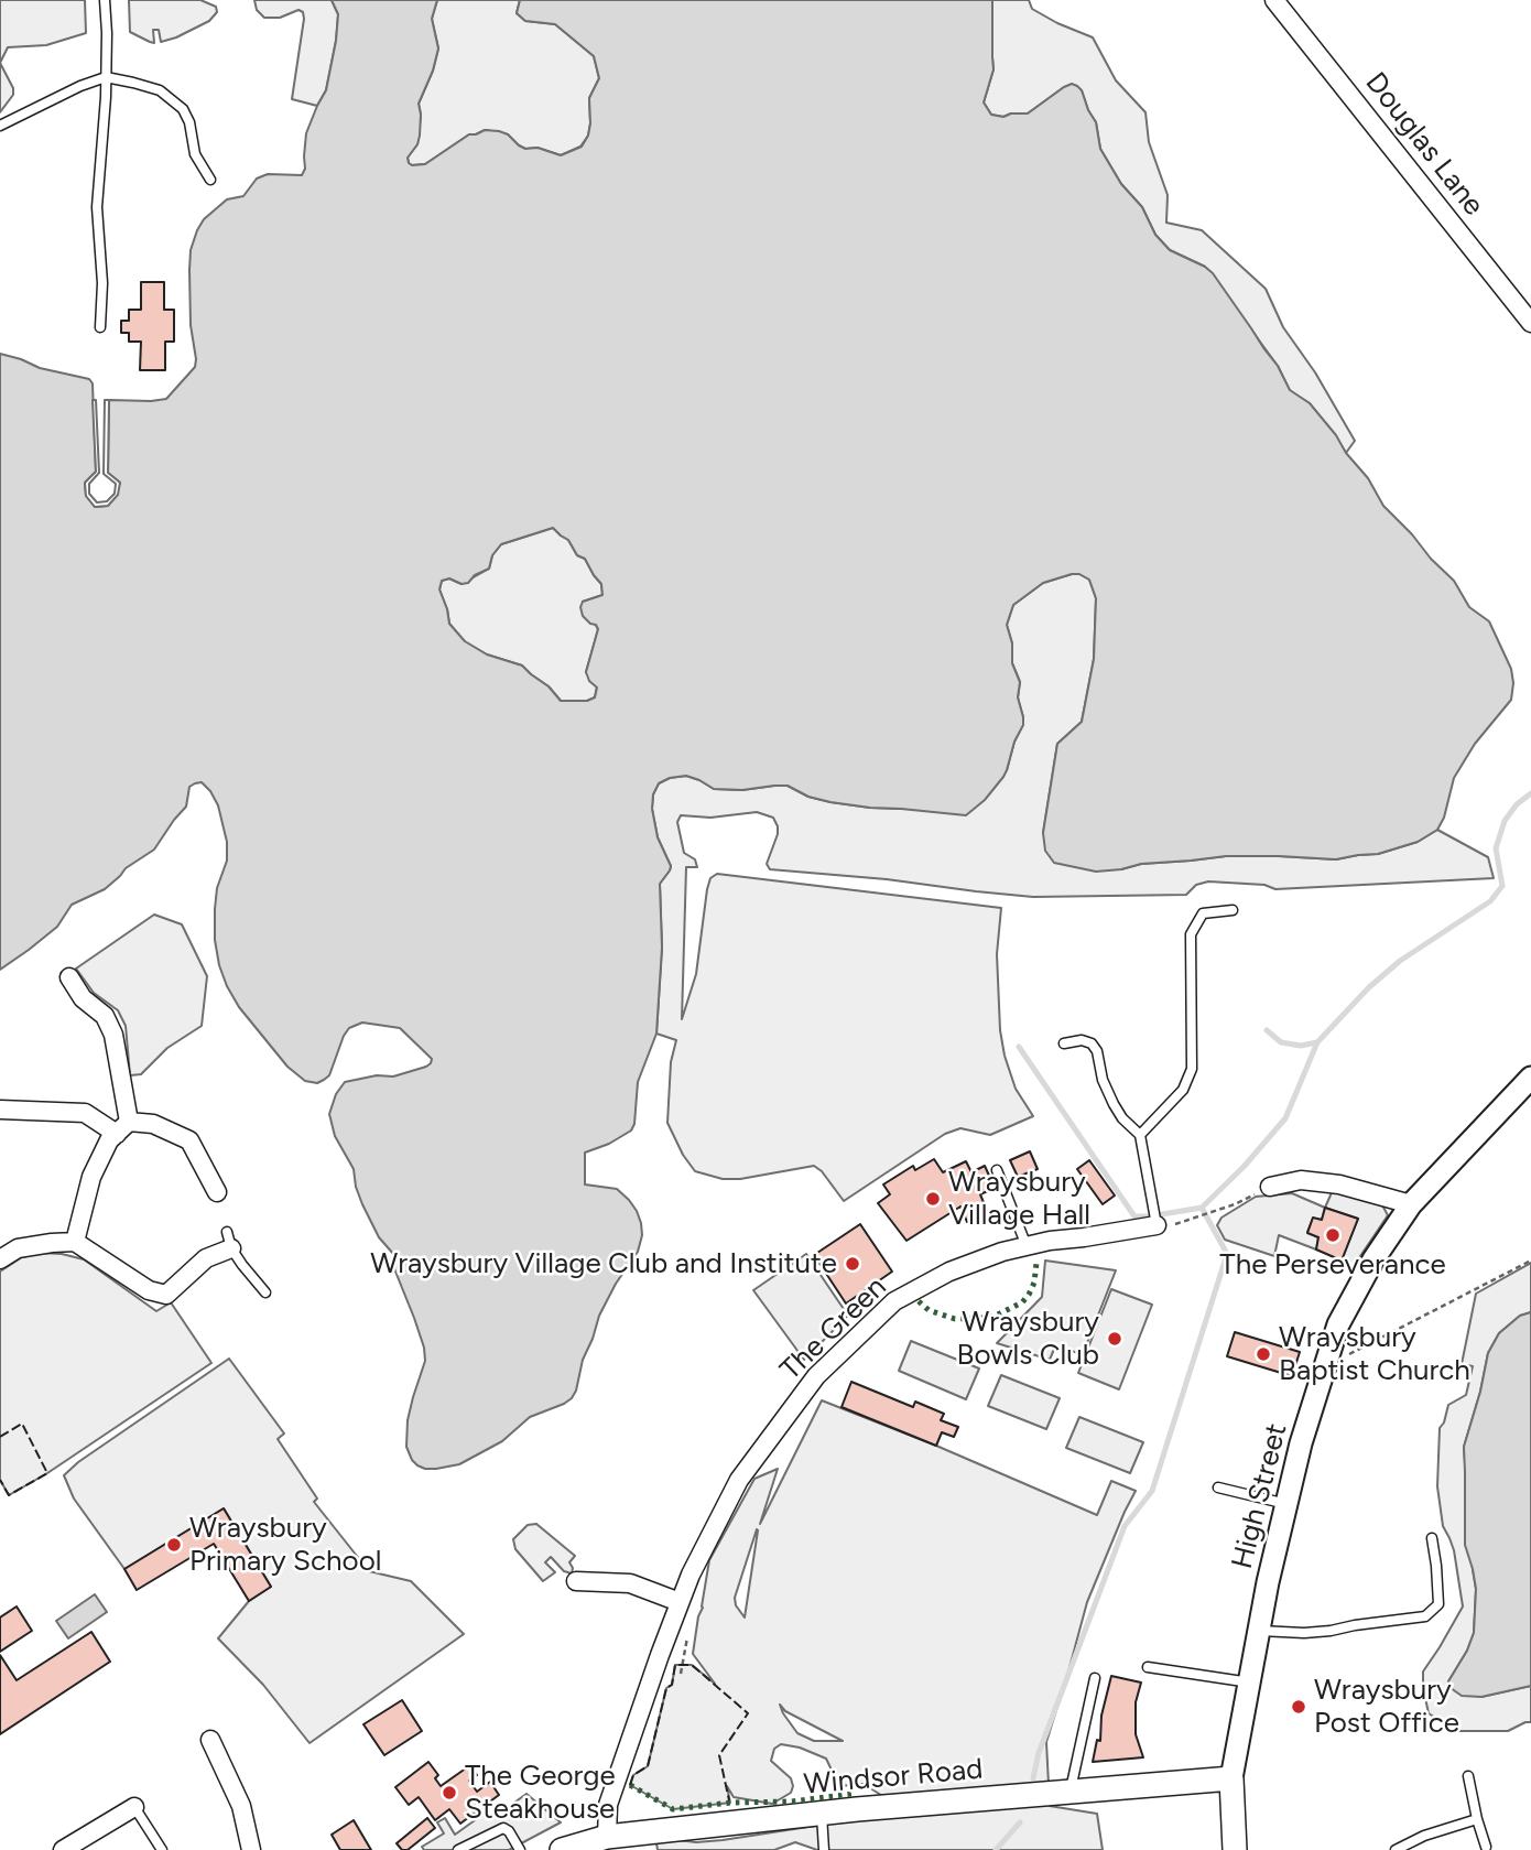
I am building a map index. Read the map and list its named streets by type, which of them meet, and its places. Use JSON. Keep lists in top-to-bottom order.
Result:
{
  "streets": {
    "main road": ["Windsor Road"],
    "street": ["Douglas Lane", "The Green", "High Street"]
  },
  "crossings": [
    ["The Green", "Windsor Road"],
    ["High Street", "Windsor Road"]
  ],
  "places": [
    "Wraysbury Village Hall",
    "The Perseverance",
    "Wraysbury Village Club and Institute",
    "Wraysbury Bowls Club",
    "Wraysbury Baptist Church",
    "Wraysbury Primary School",
    "Wraysbury Post Office",
    "The George Steakhouse"
  ]
}
